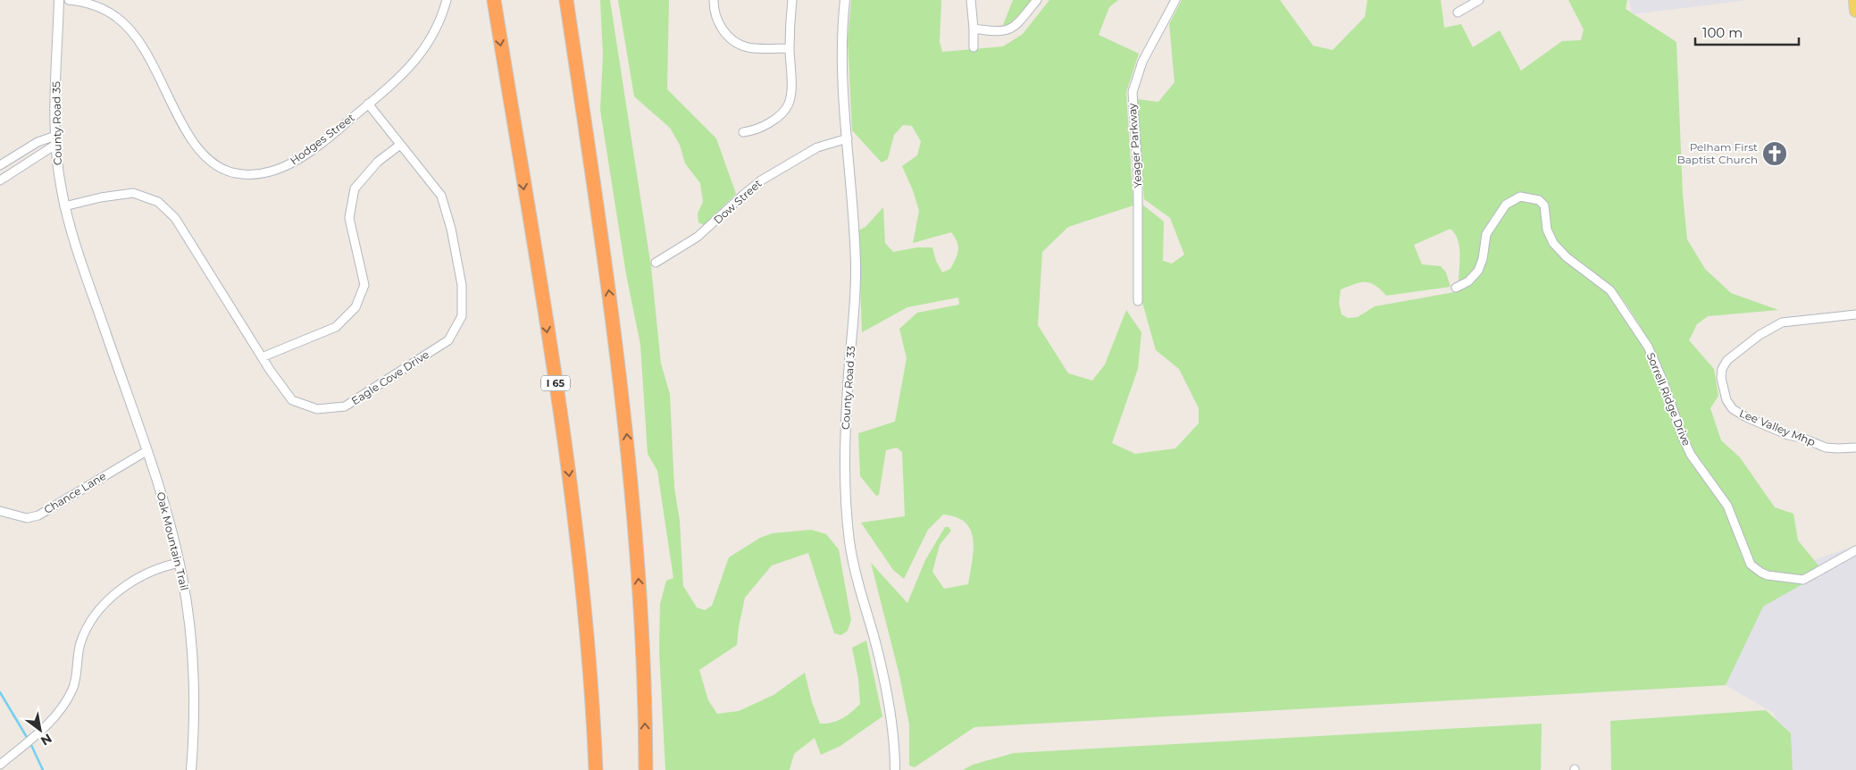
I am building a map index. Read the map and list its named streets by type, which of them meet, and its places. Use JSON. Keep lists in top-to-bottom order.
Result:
{
  "streets": {
    "highway": ["I 65"],
    "street": [
      "County Road 35",
      "Hodges Street",
      "Yeager Parkway",
      "Dow Street",
      "Eagle Cove Drive",
      "County Road 33",
      "Sorrell Ridge Drive",
      "Lee Valley Mhp",
      "Chance Lane",
      "Oak Mountain Trail"
    ]
  },
  "crossings": [
    ["County Road 35", "Hodges Street"],
    ["County Road 35", "Eagle Cove Drive"],
    ["County Road 35", "Oak Mountain Trail"],
    ["Hodges Street", "Eagle Cove Drive"],
    ["Dow Street", "County Road 33"],
    ["Chance Lane", "Oak Mountain Trail"]
  ],
  "places": {
    "church": ["Pelham First Baptist Church"]
  },
  "scale_bar": "100 m",
  "north": "bottom right"
}
